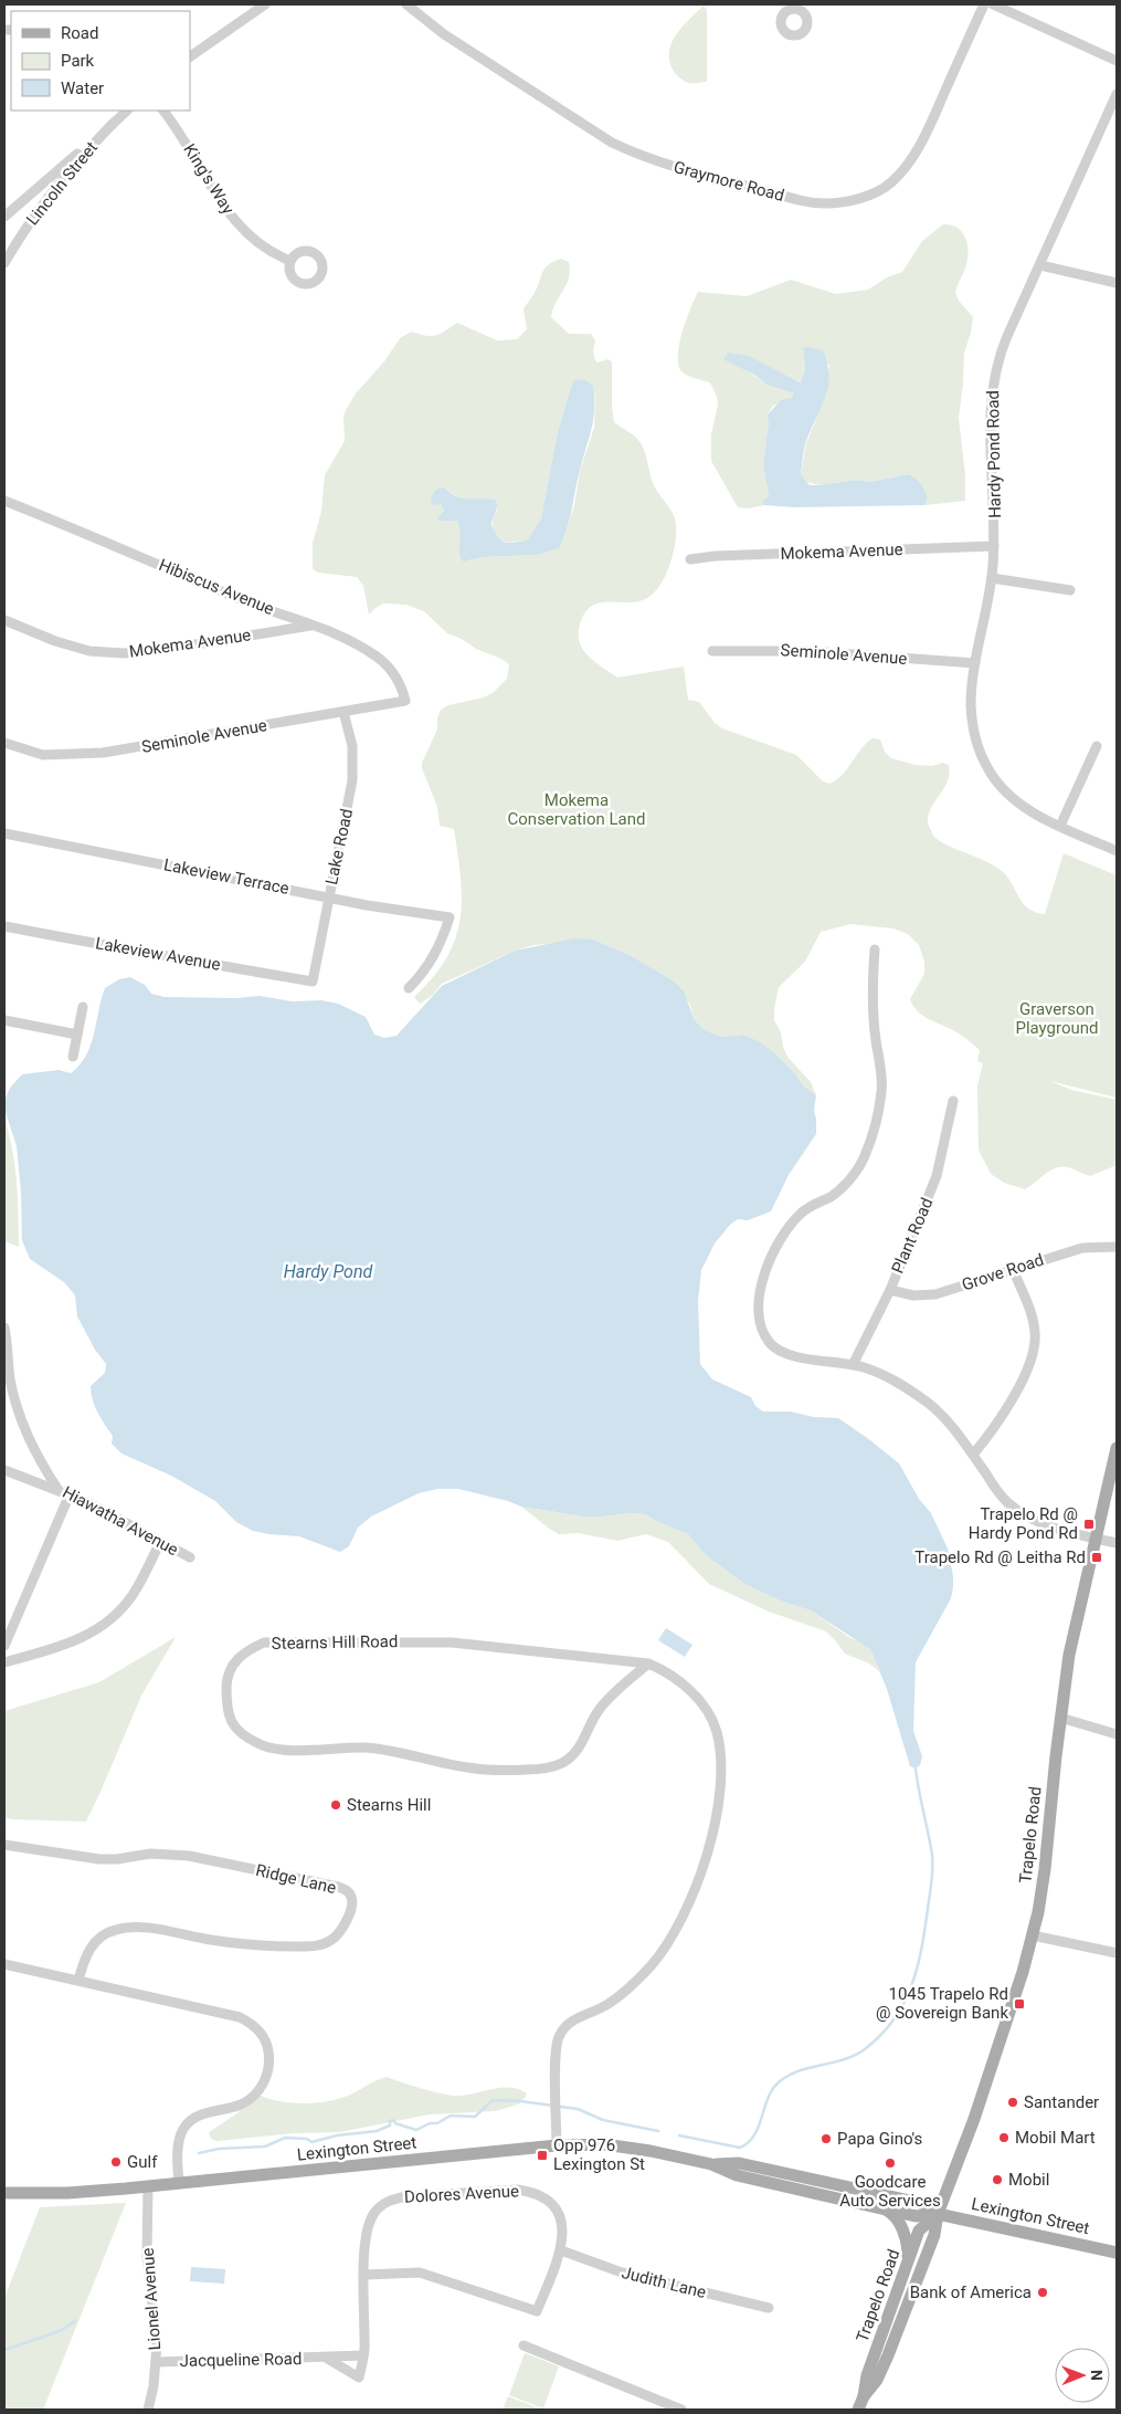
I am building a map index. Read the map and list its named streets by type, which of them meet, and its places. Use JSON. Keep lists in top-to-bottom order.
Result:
{
  "streets": {
    "main road": ["Trapelo Road", "Lexington Street"],
    "street": [
      "King's Way",
      "Graymore Road",
      "Lincoln Street",
      "Hardy Pond Road",
      "Mokema Avenue",
      "Hibiscus Avenue",
      "Seminole Avenue",
      "Lake Road",
      "Lakeview Terrace",
      "Lakeview Avenue",
      "Plant Road",
      "Grove Road",
      "Hiawatha Avenue",
      "Stearns Hill Road",
      "Ridge Lane",
      "Dolores Avenue",
      "Judith Lane",
      "Lionel Avenue",
      "Jacqueline Road"
    ]
  },
  "crossings": [
    ["Hardy Pond Road", "Mokema Avenue"],
    ["Hardy Pond Road", "Seminole Avenue"],
    ["Mokema Avenue", "Hibiscus Avenue"],
    ["Hibiscus Avenue", "Seminole Avenue"],
    ["Seminole Avenue", "Lake Road"],
    ["Lake Road", "Lakeview Terrace"],
    ["Lake Road", "Lakeview Avenue"],
    ["Plant Road", "Grove Road"],
    ["Stearns Hill Road", "Lexington Street"],
    ["Trapelo Road", "Lexington Street"],
    ["Lexington Street", "Lionel Avenue"],
    ["Dolores Avenue", "Judith Lane"],
    ["Dolores Avenue", "Jacqueline Road"],
    ["Lionel Avenue", "Jacqueline Road"]
  ],
  "water": ["Hardy Pond"],
  "parks": ["Mokema Conservation Land", "Graverson Playground"],
  "places": {
    "transit": [
      "Trapelo Rd @ Hardy Pond Rd",
      "Trapelo Rd @ Leitha Rd",
      "1045 Trapelo Rd @ Sovereign Bank",
      "Opp 976 Lexington St"
    ],
    "other": [
      "Stearns Hill",
      "Santander",
      "Mobil Mart",
      "Papa Gino's",
      "Gulf",
      "Goodcare Auto Services",
      "Mobil",
      "Bank of America"
    ]
  },
  "legend": ["Road", "Park", "Water"],
  "north": "right"
}
